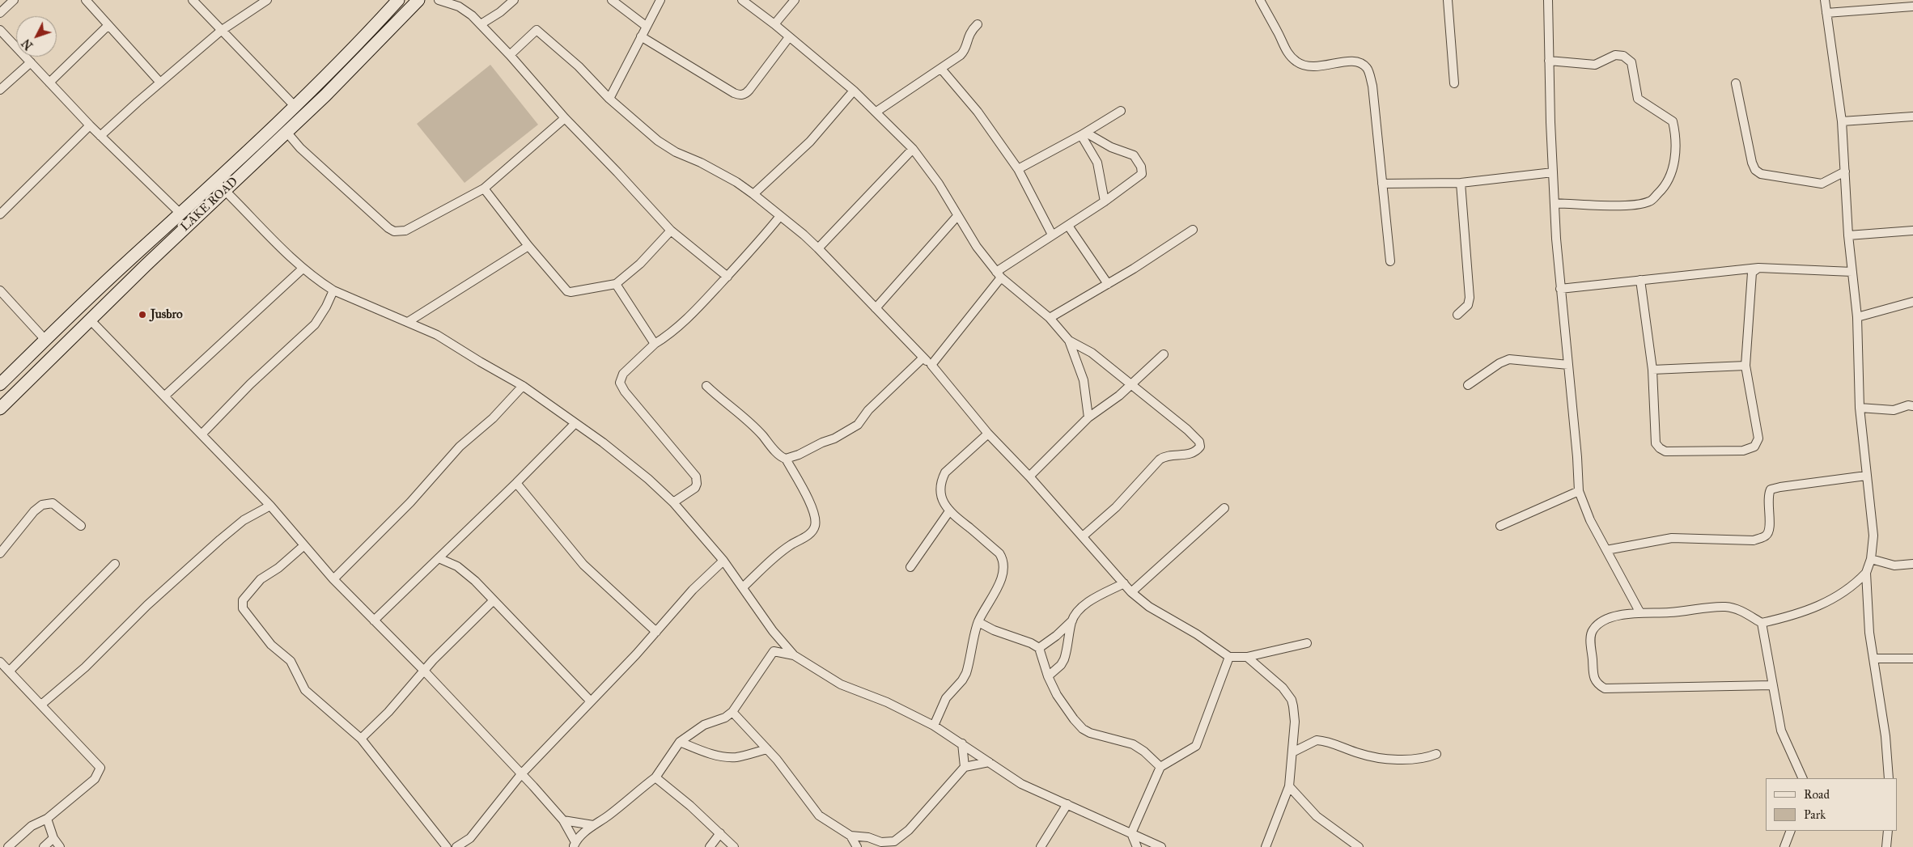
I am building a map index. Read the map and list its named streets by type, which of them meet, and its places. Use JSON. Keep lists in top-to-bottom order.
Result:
{
  "streets": {
    "main road": ["LAKE ROAD"]
  },
  "places": ["Jusbro"],
  "legend": ["Road", "Park"],
  "north": "bottom left"
}
